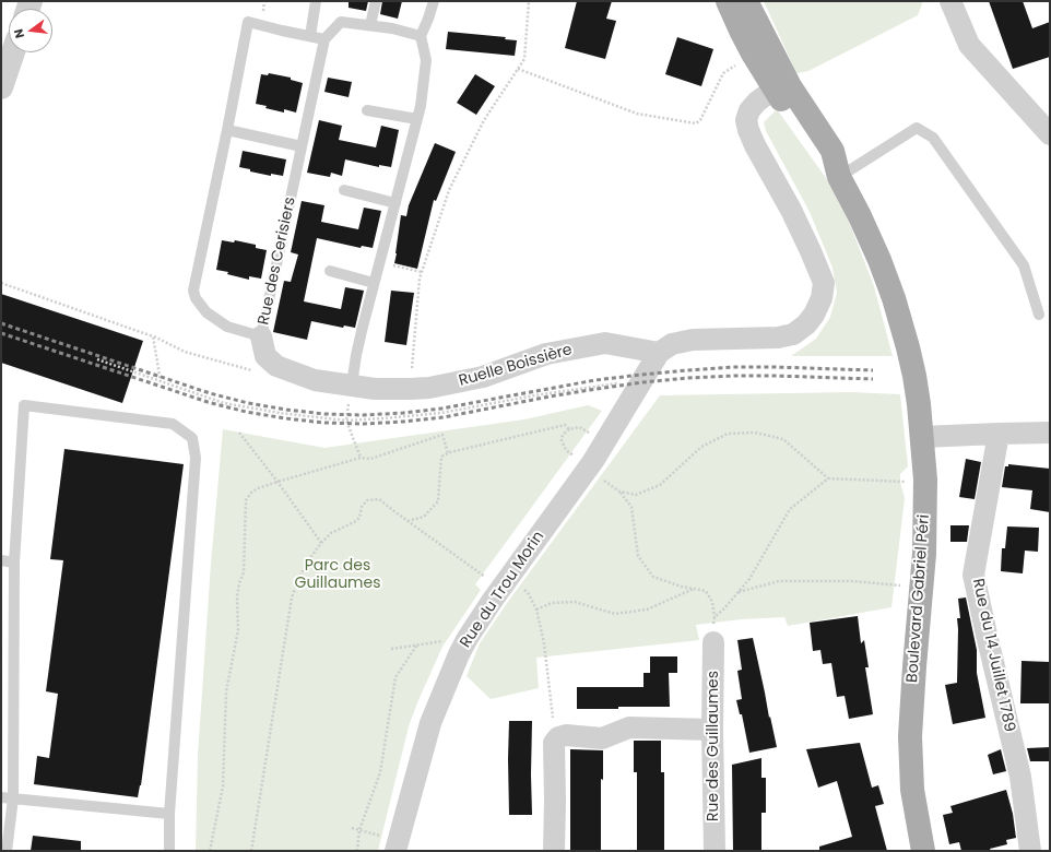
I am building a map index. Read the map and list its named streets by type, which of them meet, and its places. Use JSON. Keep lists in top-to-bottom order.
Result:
{
  "streets": {
    "main road": ["Boulevard Gabriel Péri"],
    "street": [
      "Ruelle Boissière",
      "Rue du Trou Morin",
      "Rue du 14 Juillet 1789",
      "Rue des Guillaumes"
    ],
    "lane": ["Rue des Cerisiers"]
  },
  "crossings": [
    ["Rue des Cerisiers", "Ruelle Boissière"],
    ["Ruelle Boissière", "Rue du Trou Morin"]
  ],
  "parks": ["Parc des Guillaumes"],
  "north": "left"
}
